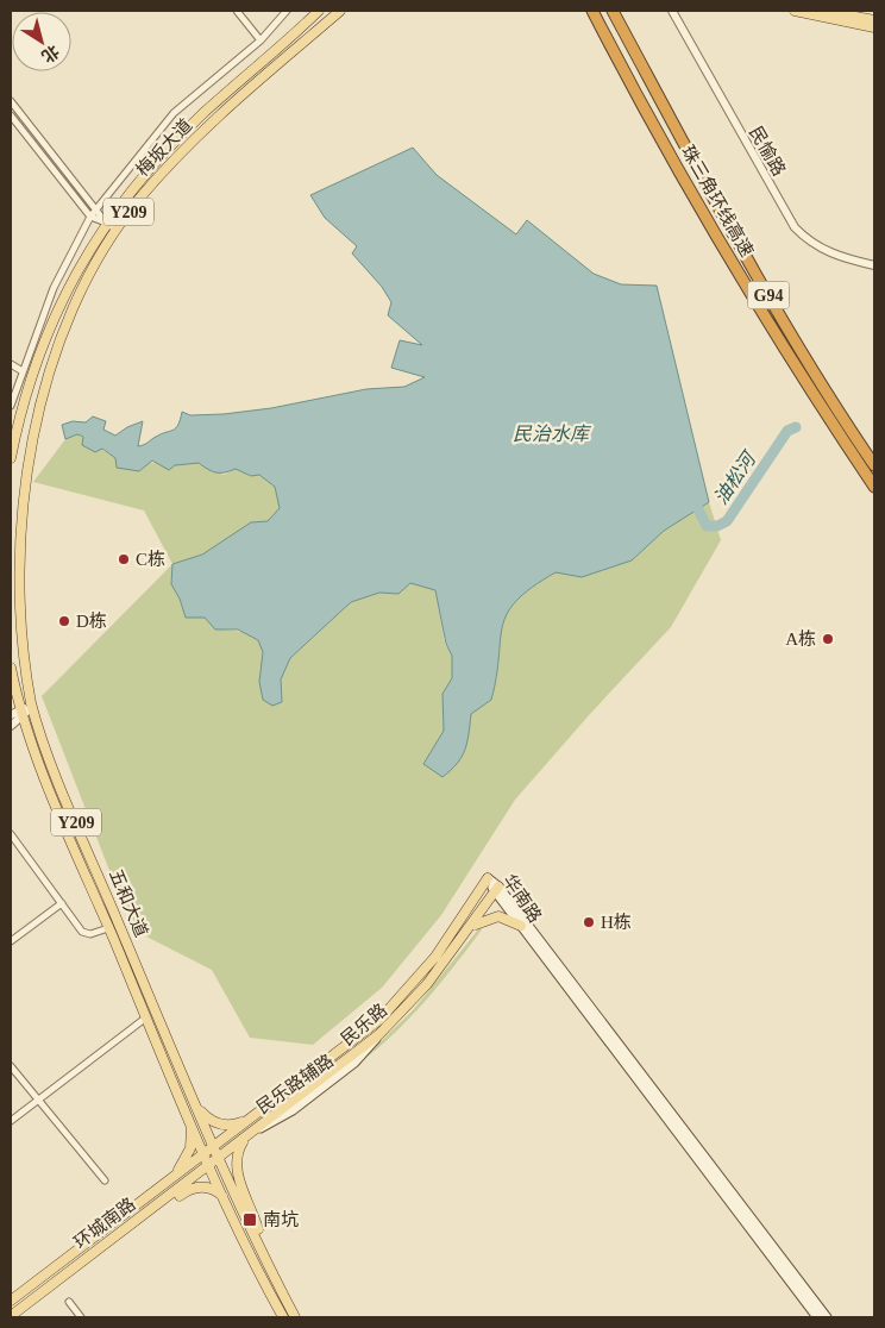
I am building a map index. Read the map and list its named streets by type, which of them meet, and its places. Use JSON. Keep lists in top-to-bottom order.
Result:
{
  "streets": {
    "highway": ["珠三角环线高速", "G94"],
    "main road": [
      "梅坂大道",
      "Y209",
      "华南路",
      "五和大道",
      "民乐路",
      "环城南路"
    ],
    "street": ["民愉路"]
  },
  "crossings": [
    ["梅坂大道", "五和大道"],
    ["华南路", "民乐路"],
    ["五和大道", "民乐路"],
    ["五和大道", "环城南路"],
    ["民乐路", "环城南路"]
  ],
  "water": ["民治水库", "油松河"],
  "places": {
    "other": [
      "C栋",
      "D栋",
      "A栋",
      "H栋"
    ],
    "transit": ["南坑"]
  },
  "north": "bottom right"
}
